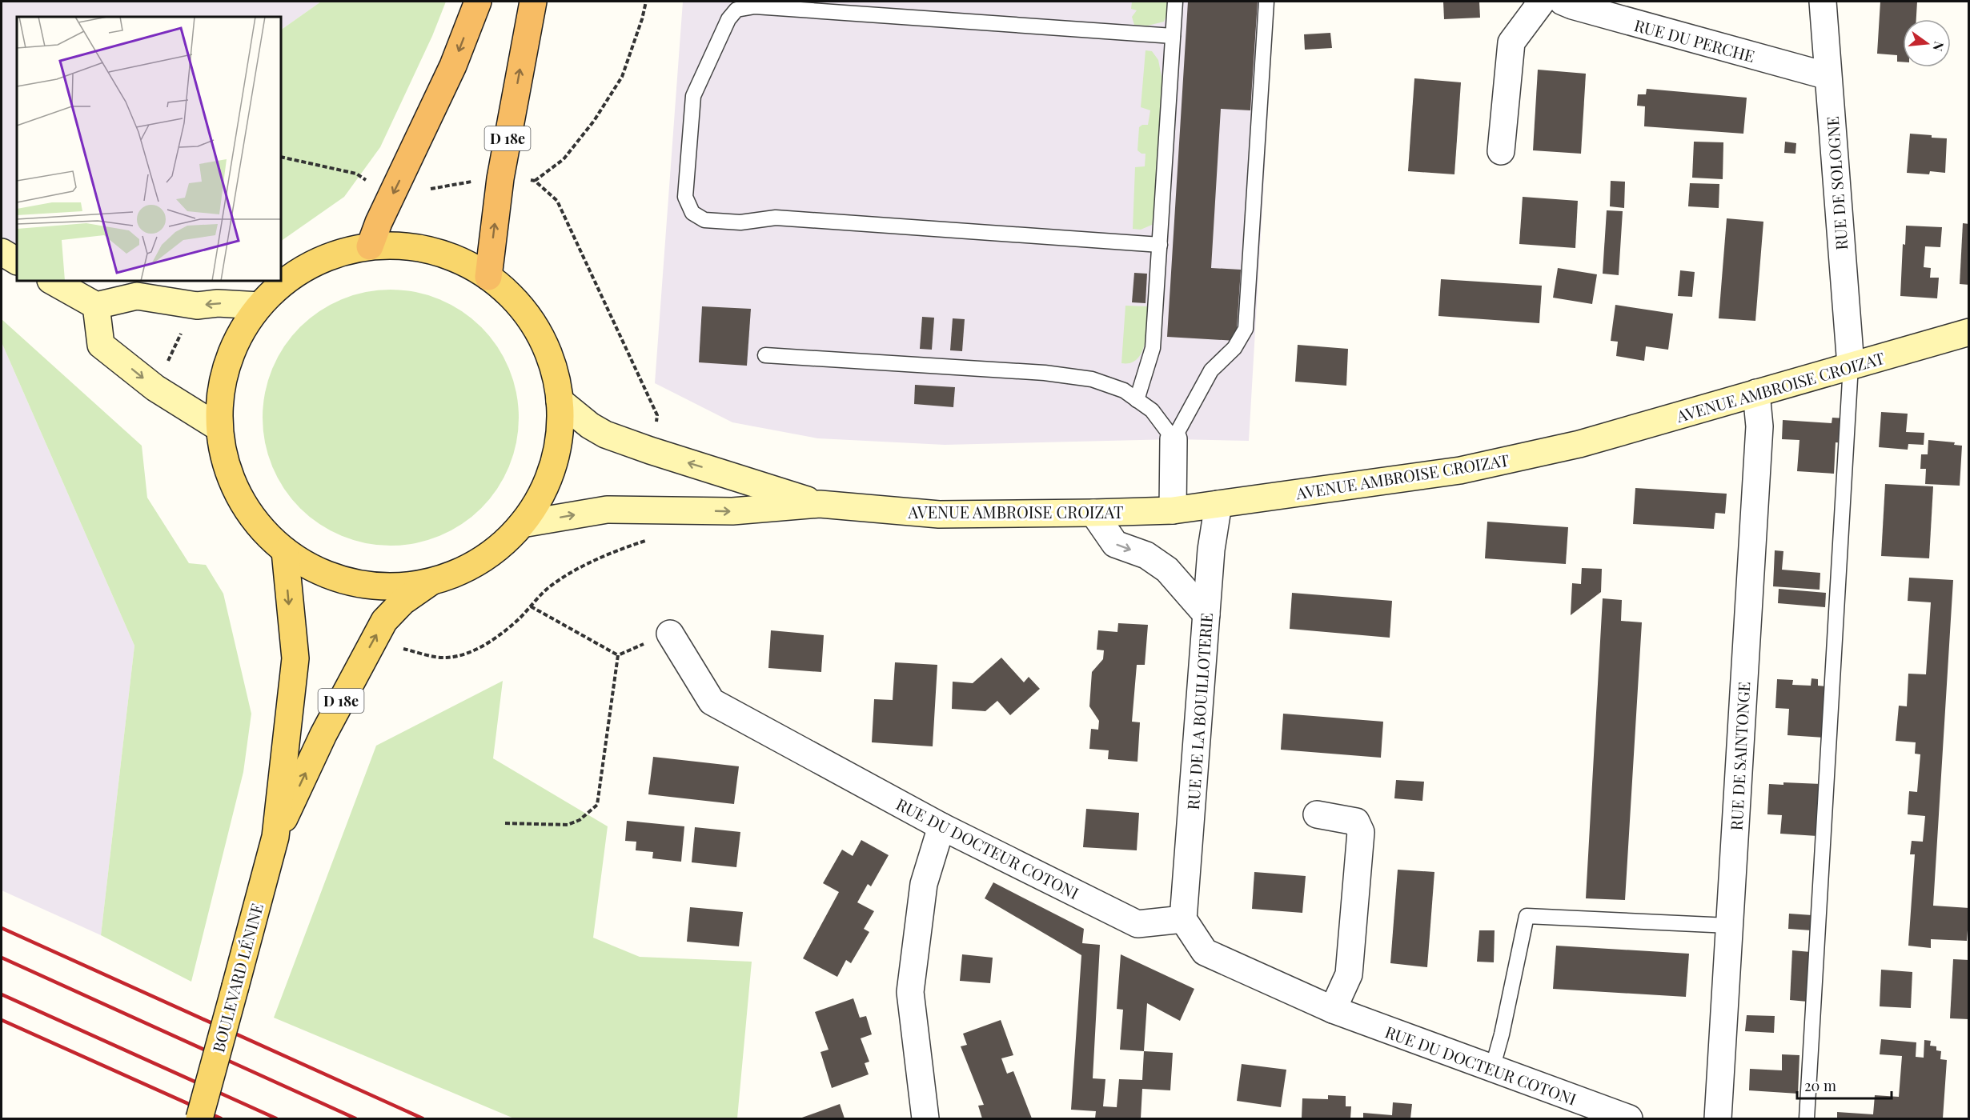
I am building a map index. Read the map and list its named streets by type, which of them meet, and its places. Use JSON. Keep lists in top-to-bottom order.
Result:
{
  "streets": {
    "highway": ["D 18e"],
    "main road": ["AVENUE AMBROISE CROIZAT", "BOULEVARD LÉNINE"],
    "street": [
      "RUE DU PERCHE",
      "RUE DE SOLOGNE",
      "RUE DE LA BOUILLOTERIE",
      "RUE DE SAINTONGE",
      "RUE DU DOCTEUR COTONI"
    ]
  },
  "crossings": [
    ["RUE DU PERCHE", "RUE DE SOLOGNE"],
    ["RUE DE SOLOGNE", "AVENUE AMBROISE CROIZAT"],
    ["AVENUE AMBROISE CROIZAT", "RUE DE LA BOUILLOTERIE"],
    ["AVENUE AMBROISE CROIZAT", "RUE DE SAINTONGE"],
    ["RUE DE LA BOUILLOTERIE", "RUE DU DOCTEUR COTONI"]
  ],
  "scale_bar": "20 m",
  "north": "right"
}
